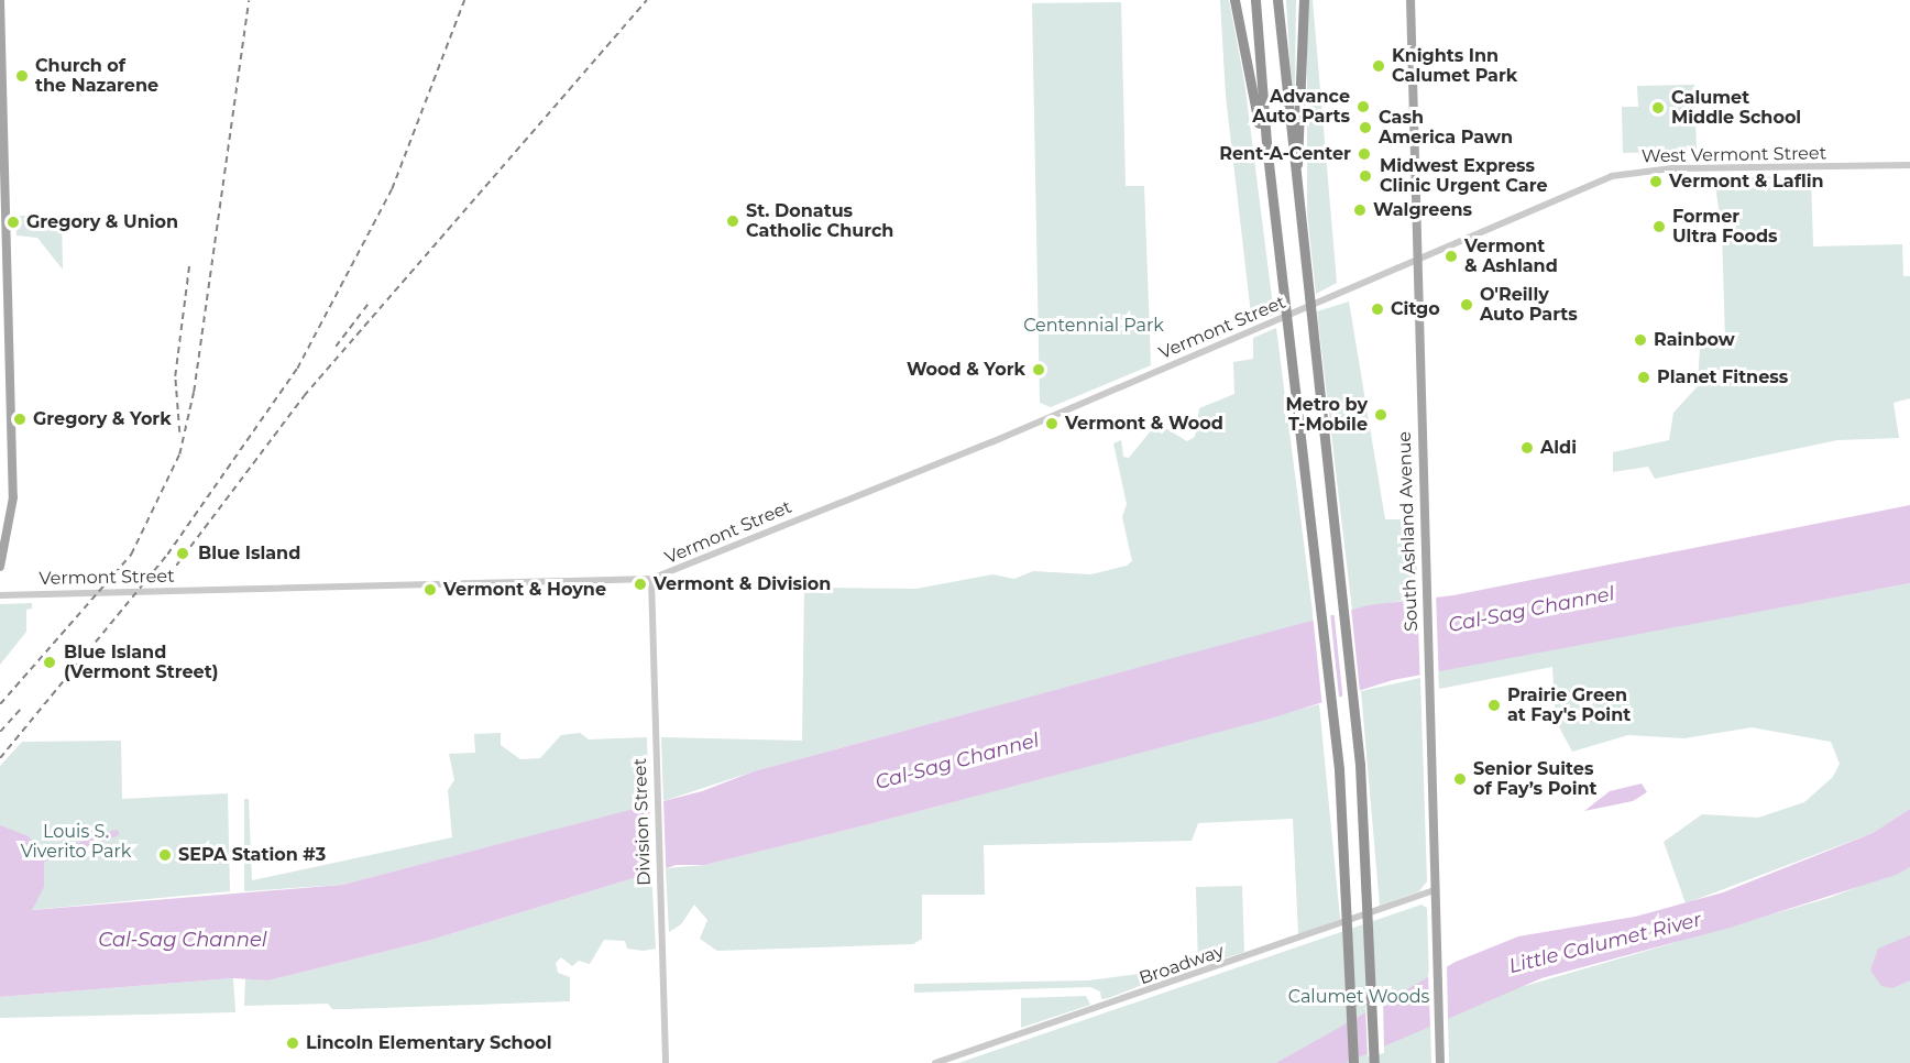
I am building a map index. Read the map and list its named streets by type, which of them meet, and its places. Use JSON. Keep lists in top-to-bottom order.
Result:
{
  "streets": {
    "main road": ["South Ashland Avenue"],
    "street": [
      "West Vermont Street",
      "Vermont Street",
      "Division Street",
      "Broadway"
    ]
  },
  "crossings": [
    ["West Vermont Street", "Vermont Street"],
    ["West Vermont Street", "South Ashland Avenue"],
    ["Vermont Street", "South Ashland Avenue"],
    ["Vermont Street", "Division Street"],
    ["South Ashland Avenue", "Broadway"]
  ],
  "water": ["Cal-Sag Channel", "Little Calumet River"],
  "parks": ["Centennial Park", "Louis S. Viverito Park", "Calumet Woods"],
  "places": [
    "Knights Inn Calumet Park",
    "Church of the Nazarene",
    "Advance Auto Parts",
    "Calumet Middle School",
    "Cash America Pawn",
    "Rent-A-Center",
    "Midwest Express Clinic Urgent Care",
    "Vermont & Laflin",
    "Walgreens",
    "St. Donatus Catholic Church",
    "Gregory & Union",
    "Former Ultra Foods",
    "Vermont & Ashland",
    "O'Reilly Auto Parts",
    "Citgo",
    "Rainbow",
    "Wood & York",
    "Planet Fitness",
    "Metro by T-Mobile",
    "Gregory & York",
    "Vermont & Wood",
    "Aldi",
    "Blue Island",
    "Vermont & Division",
    "Vermont & Hoyne",
    "Blue Island (Vermont Street)",
    "Prairie Green at Fay's Point",
    "Senior Suites of Fay’s Point",
    "SEPA Station #3",
    "Lincoln Elementary School"
  ]
}
